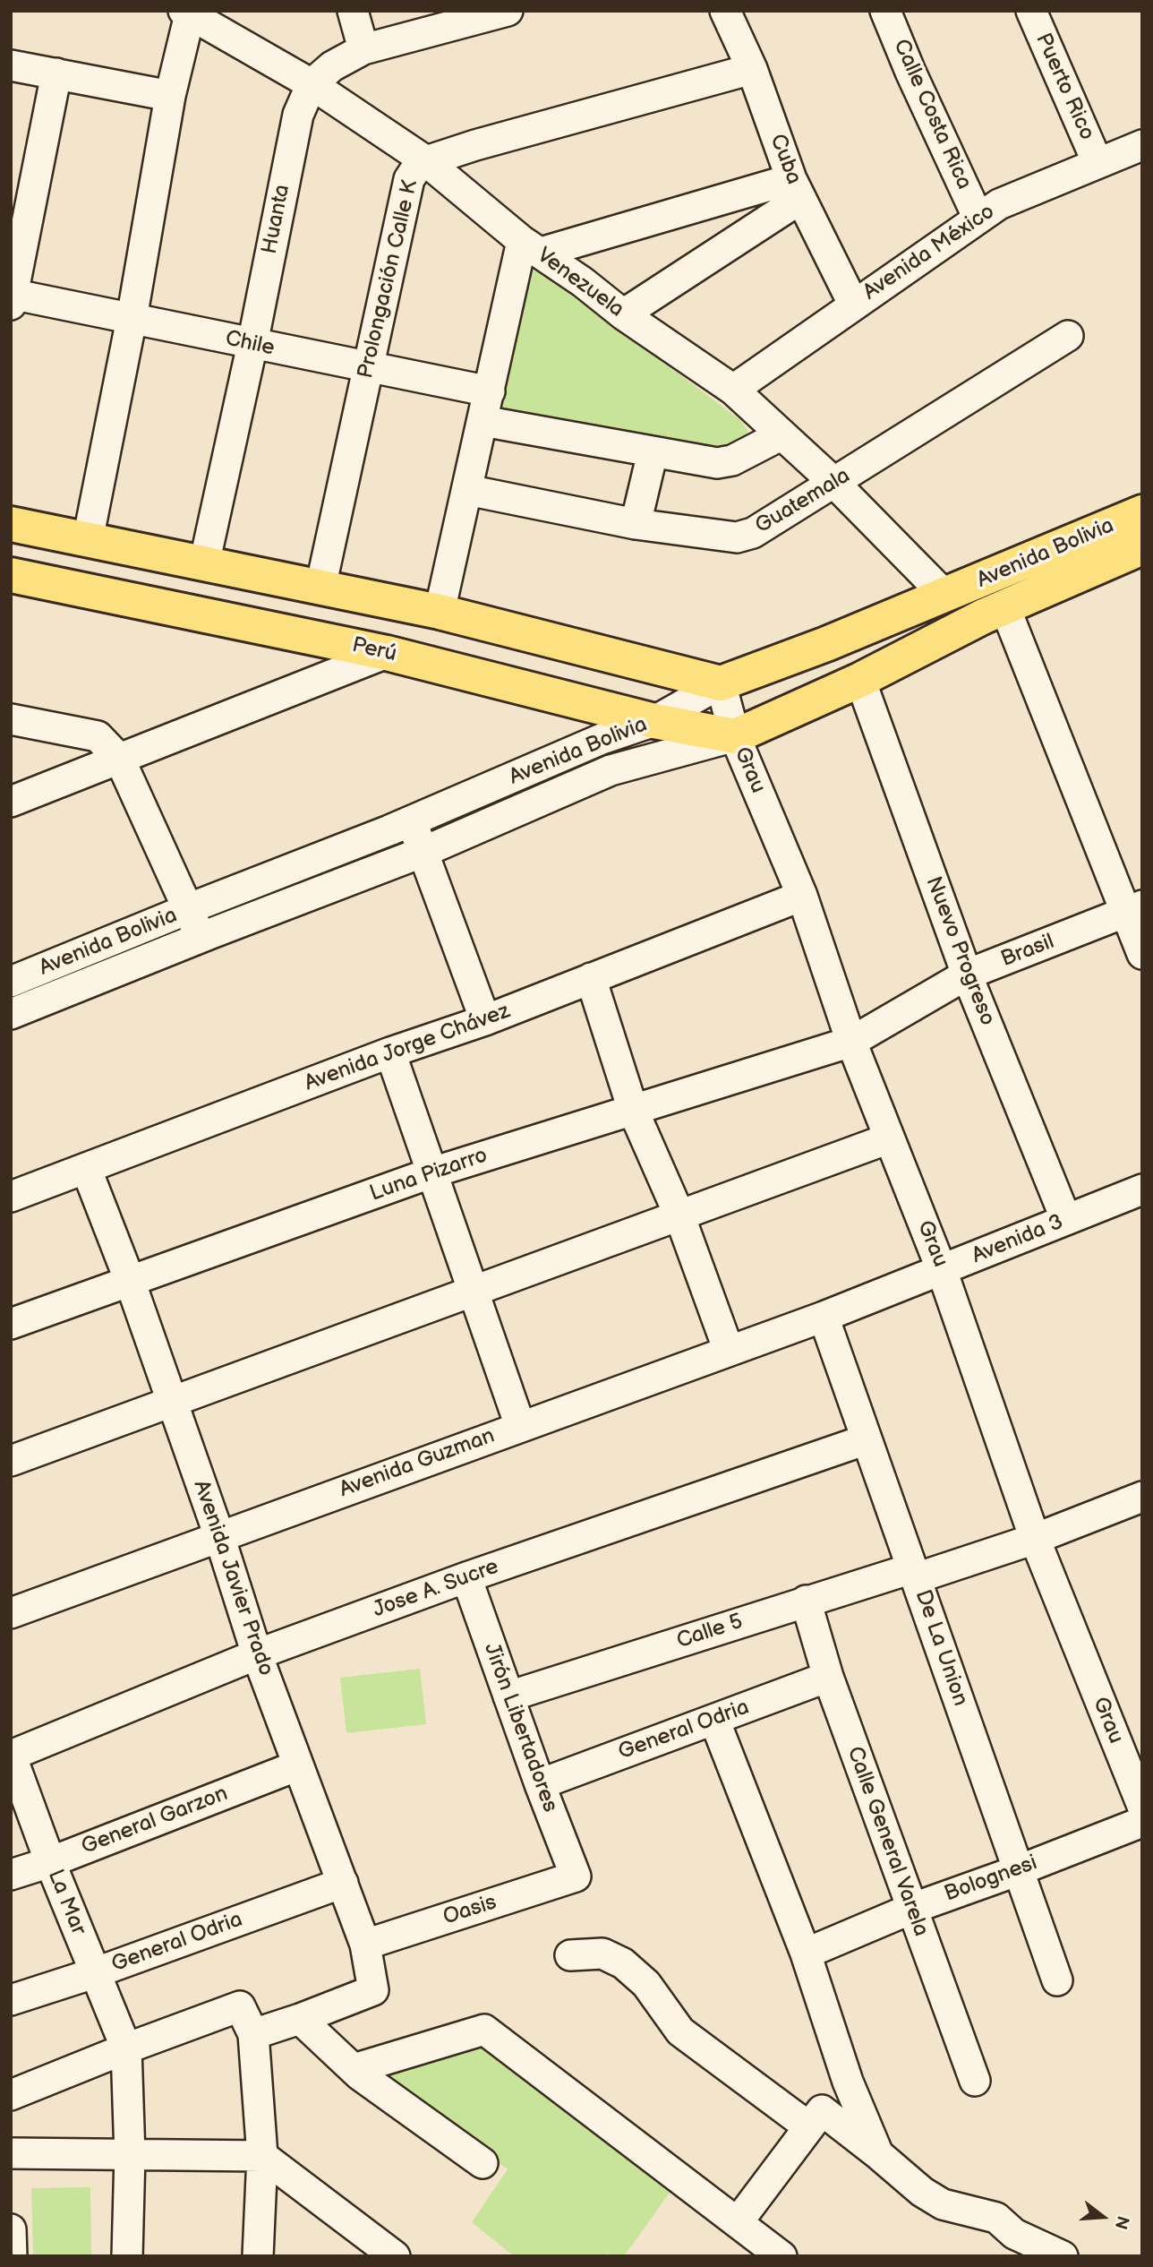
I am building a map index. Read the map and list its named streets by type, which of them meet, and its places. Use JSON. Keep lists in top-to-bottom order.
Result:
{
  "streets": {
    "main road": ["Avenida Bolivia", "Perú"],
    "street": [
      "Puerto Rico",
      "Calle Costa Rica",
      "Cuba",
      "Huanta",
      "Avenida México",
      "Prolongación Calle K",
      "Venezuela",
      "Chile",
      "Guatemala",
      "Grau",
      "Nuevo Progreso",
      "Brasil",
      "Avenida Jorge Chávez",
      "Luna Pizarro",
      "Avenida 3",
      "Avenida Guzman",
      "Avenida Javier Prado",
      "Jose A. Sucre",
      "Calle 5",
      "De La Union",
      "Jirón Libertadores",
      "General Odria",
      "General Garzon",
      "Calle General Varela",
      "Bolognesi",
      "La Mar",
      "Oasis"
    ]
  },
  "crossings": [
    ["Puerto Rico", "Avenida México"],
    ["Calle Costa Rica", "Avenida México"],
    ["Cuba", "Avenida México"],
    ["Cuba", "Prolongación Calle K"],
    ["Huanta", "Venezuela"],
    ["Huanta", "Chile"],
    ["Avenida México", "Venezuela"],
    ["Prolongación Calle K", "Venezuela"],
    ["Prolongación Calle K", "Chile"],
    ["Venezuela", "Guatemala"],
    ["Venezuela", "Avenida Bolivia"],
    ["Avenida Bolivia", "Perú"],
    ["Avenida Bolivia", "Grau"],
    ["Avenida Bolivia", "Nuevo Progreso"],
    ["Perú", "Grau"],
    ["Grau", "Brasil"],
    ["Grau", "Avenida Jorge Chávez"],
    ["Grau", "Luna Pizarro"],
    ["Grau", "Avenida 3"],
    ["Grau", "Calle 5"],
    ["Nuevo Progreso", "Brasil"],
    ["Nuevo Progreso", "Avenida 3"],
    ["Brasil", "Luna Pizarro"],
    ["Avenida Jorge Chávez", "Avenida Javier Prado"],
    ["Luna Pizarro", "Avenida Javier Prado"],
    ["Avenida 3", "Avenida Guzman"],
    ["Avenida 3", "De La Union"],
    ["Avenida Guzman", "Avenida Javier Prado"],
    ["Avenida Guzman", "De La Union"],
    ["Avenida Javier Prado", "Jose A. Sucre"],
    ["Avenida Javier Prado", "General Odria"],
    ["Avenida Javier Prado", "General Garzon"],
    ["Avenida Javier Prado", "Oasis"],
    ["Jose A. Sucre", "De La Union"],
    ["Jose A. Sucre", "Jirón Libertadores"],
    ["Jose A. Sucre", "La Mar"],
    ["Calle 5", "De La Union"],
    ["Calle 5", "Jirón Libertadores"],
    ["Calle 5", "Calle General Varela"],
    ["De La Union", "Bolognesi"],
    ["Jirón Libertadores", "General Odria"],
    ["Jirón Libertadores", "Oasis"],
    ["General Odria", "Calle General Varela"],
    ["General Odria", "La Mar"],
    ["General Garzon", "La Mar"],
    ["Calle General Varela", "Bolognesi"]
  ],
  "north": "right"
}
